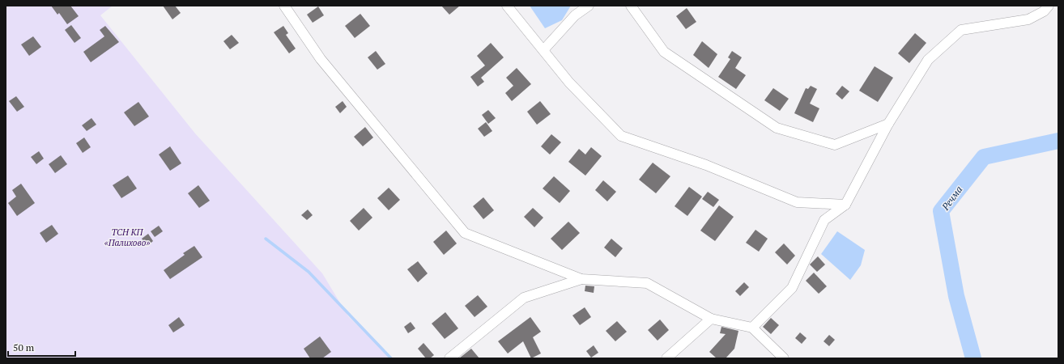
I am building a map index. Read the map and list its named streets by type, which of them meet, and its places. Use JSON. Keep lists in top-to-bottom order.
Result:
{
  "water": ["Речма"],
  "parks": ["ТСН КП «Палихово»"],
  "scale_bar": "50 m"
}
